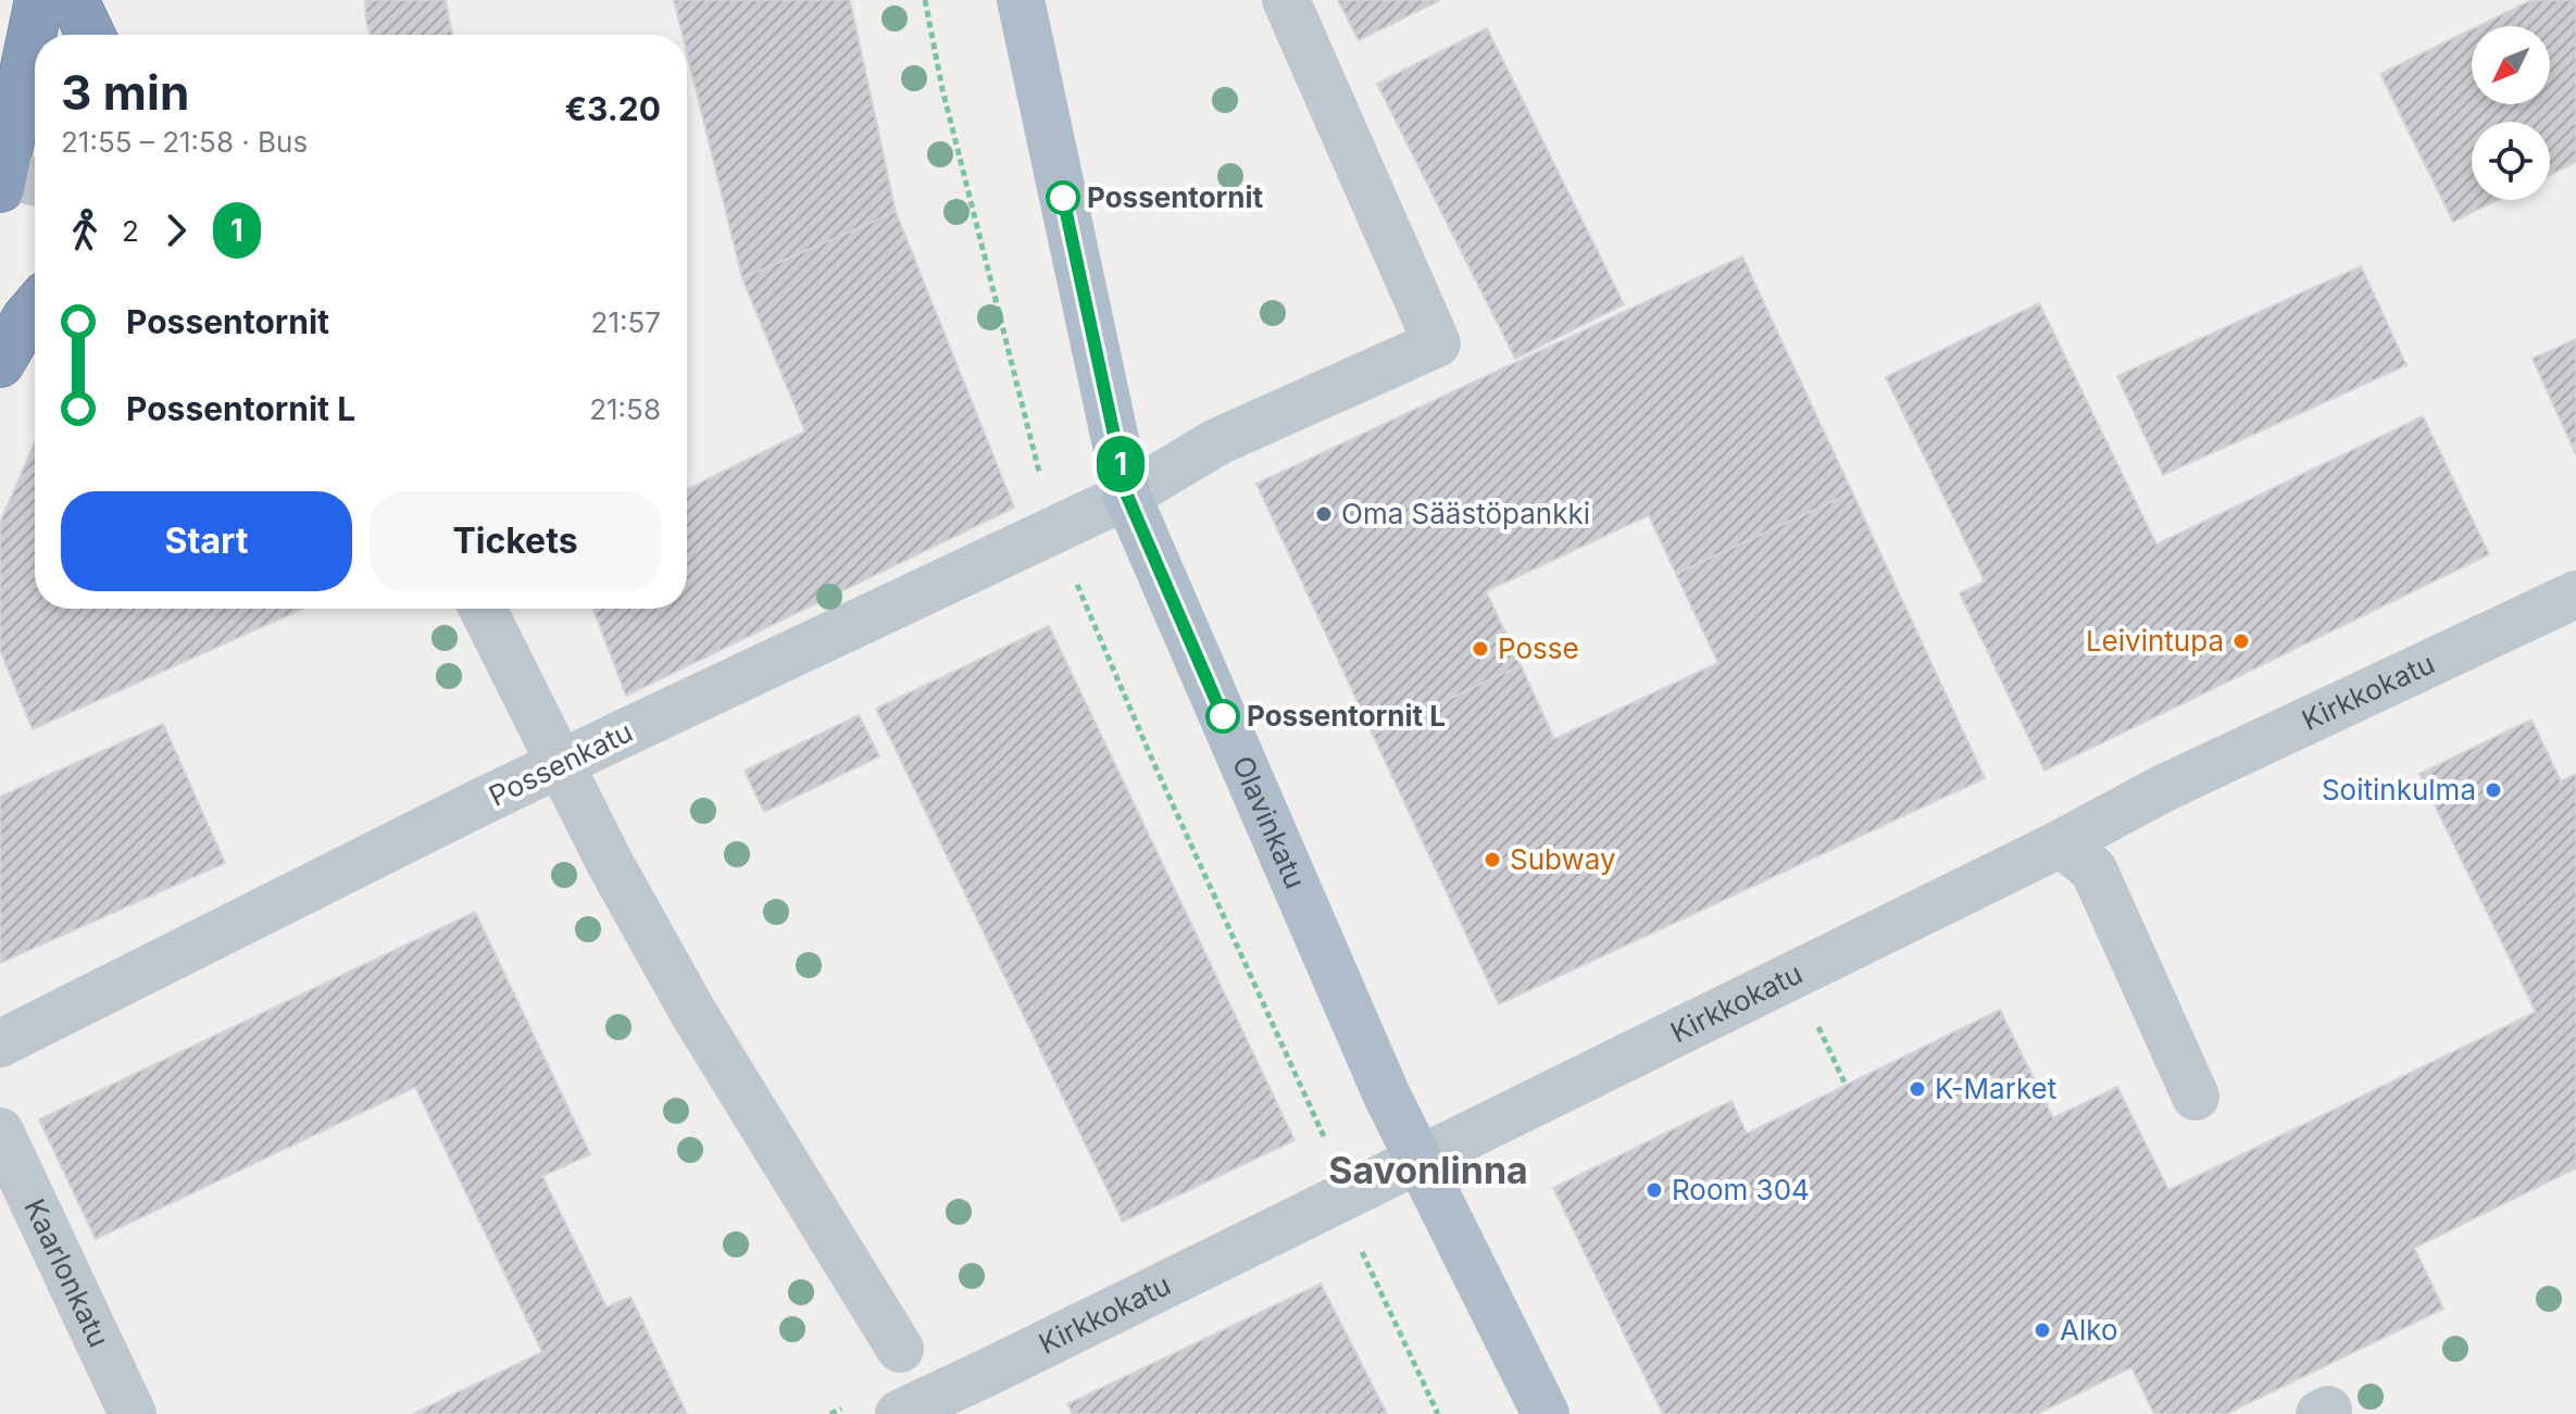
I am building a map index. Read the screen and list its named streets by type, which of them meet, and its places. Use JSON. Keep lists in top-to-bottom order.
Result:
{
  "streets": {
    "main road": ["Olavinkatu"],
    "street": ["Kirkkokatu", "Possenkatu", "Kaarlonkatu"]
  },
  "crossings": [
    ["Kirkkokatu", "Olavinkatu"],
    ["Possenkatu", "Olavinkatu"]
  ],
  "districts": ["Savonlinna"],
  "places": [
    "Possentornit",
    "Oma Säästöpankki",
    "Leivintupa",
    "Posse",
    "Possentornit L",
    "Soitinkulma",
    "Subway",
    "K-Market",
    "Room 304",
    "Alko"
  ],
  "lines": ["bus line 1"],
  "north": "bottom left",
  "page": {
    "on_map": "1",
    "heading": ["3 min", "21:55 – 21:58 · Bus", "€3.20"],
    "legs": ["2", "1"],
    "list": [
      {
        "name": "Possentornit",
        "value": "21:57"
      },
      {
        "name": "Possentornit L",
        "value": "21:58"
      }
    ],
    "buttons": ["Start", "Tickets"]
  }
}
